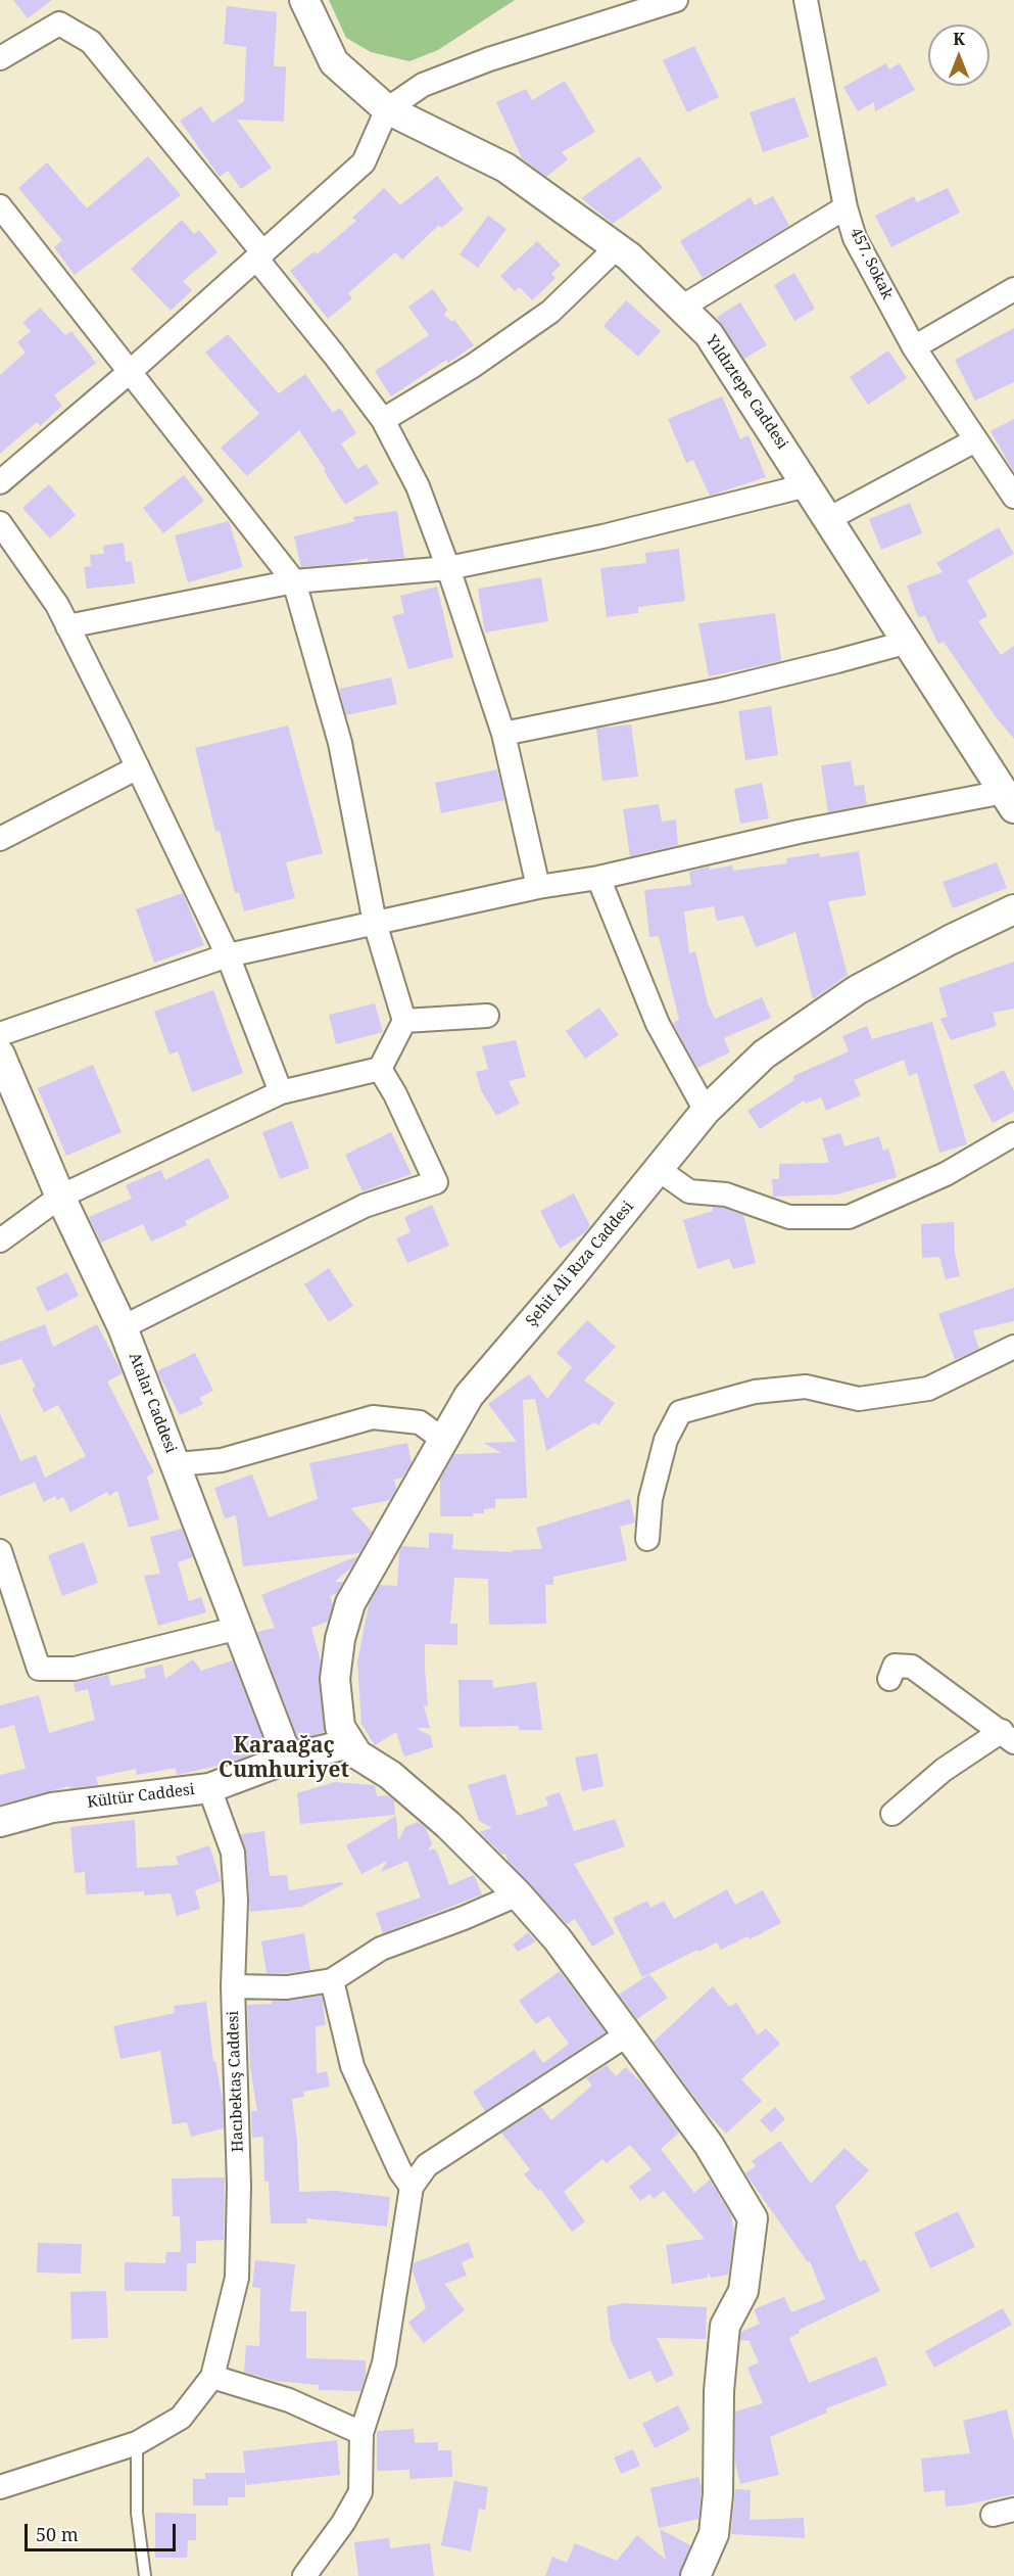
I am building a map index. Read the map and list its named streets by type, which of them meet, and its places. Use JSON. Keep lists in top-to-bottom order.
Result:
{
  "streets": {
    "street": [
      "457. Sokak",
      "Yıldıztepe Caddesi",
      "Şehit Ali Rıza Caddesi",
      "Atalar Caddesi",
      "Kültür Caddesi",
      "Hacıbektaş Caddesi"
    ]
  },
  "crossings": [
    ["Şehit Ali Rıza Caddesi", "Kültür Caddesi"],
    ["Atalar Caddesi", "Kültür Caddesi"],
    ["Kültür Caddesi", "Hacıbektaş Caddesi"]
  ],
  "districts": ["Karaağaç Cumhuriyet"],
  "scale_bar": "50 m",
  "north": "top"
}
